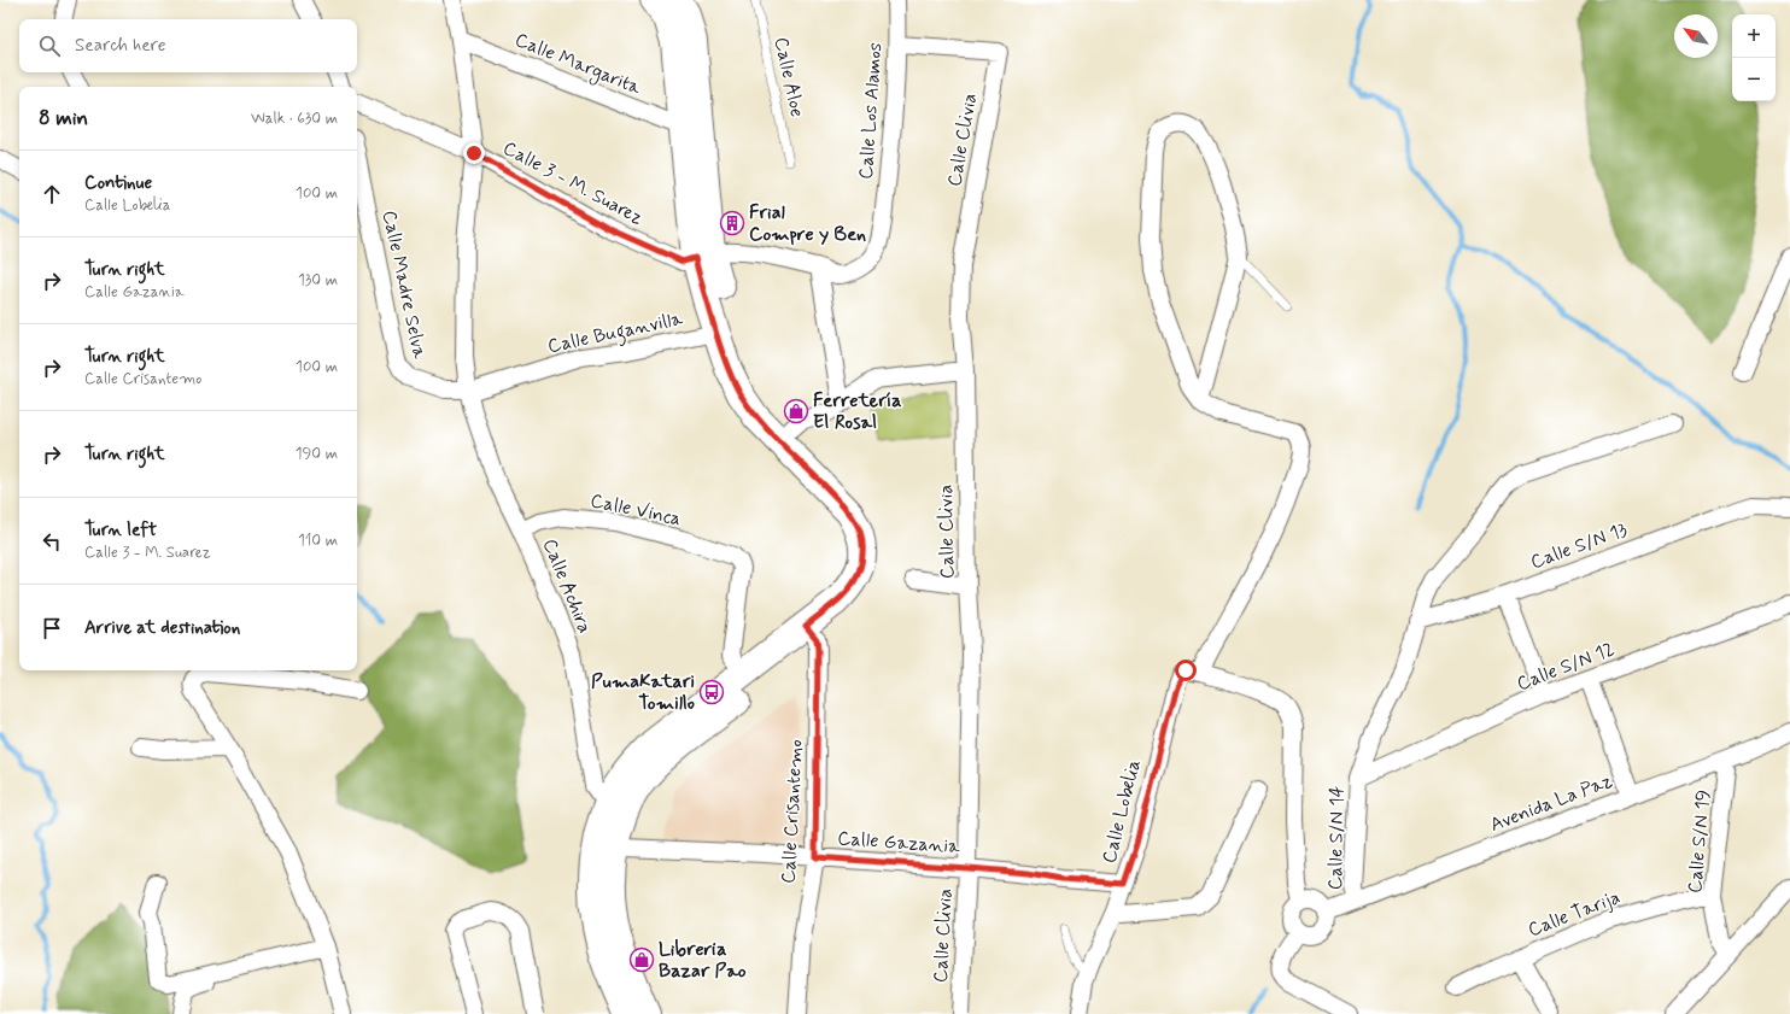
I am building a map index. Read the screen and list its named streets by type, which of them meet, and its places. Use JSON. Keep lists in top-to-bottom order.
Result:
{
  "streets": {
    "street": [
      "Calle Margarita",
      "Calle Los Alamos",
      "Calle Clivia",
      "Calle 3 - M. Suarez",
      "Calle Madre Selva",
      "Calle Buganvilla",
      "Calle Vinca",
      "Calle S/N 13",
      "Calle Achira",
      "Calle S/N 12",
      "Avenida La Paz",
      "Calle Crisantemo",
      "Calle Lobelia",
      "Calle S/N 14",
      "Calle S/N 19",
      "Calle Gazania",
      "Calle Tarija"
    ],
    "lane": ["Calle Aloe"]
  },
  "crossings": [
    ["Calle Margarita", "Calle Achira"],
    ["Calle Los Alamos", "Calle Clivia"],
    ["Calle Los Alamos", "Calle 3 - M. Suarez"],
    ["Calle Clivia", "Calle Gazania"],
    ["Calle 3 - M. Suarez", "Calle Achira"],
    ["Calle Madre Selva", "Calle Buganvilla"],
    ["Calle Madre Selva", "Calle Achira"],
    ["Calle Buganvilla", "Calle Achira"],
    ["Calle Vinca", "Calle Achira"],
    ["Calle S/N 13", "Calle S/N 14"],
    ["Calle S/N 12", "Calle S/N 14"],
    ["Avenida La Paz", "Calle S/N 14"],
    ["Avenida La Paz", "Calle S/N 19"],
    ["Calle Crisantemo", "Calle Gazania"],
    ["Calle Lobelia", "Calle Gazania"],
    ["Calle S/N 19", "Calle Tarija"]
  ],
  "places": {
    "building": ["Frial Compre y Ben"],
    "shop": ["Ferretería El Rosal", "Libreria Bazar Pao"],
    "bus stop": ["PumaKatari Tomillo"]
  },
  "north": "top left",
  "page": {
    "map_buttons": ["+", "−"],
    "search": "Search here",
    "heading": ["8 min", "Walk · 630 m"],
    "list": [
      ["Continue", "Calle Lobelia", "100 m"],
      ["Turn right", "Calle Gazania", "130 m"],
      ["Turn right", "Calle Crisantemo", "100 m"],
      ["Turn right", "190 m"],
      ["Turn left", "Calle 3 - M. Suarez", "110 m"],
      "Arrive at destination"
    ]
  }
}
